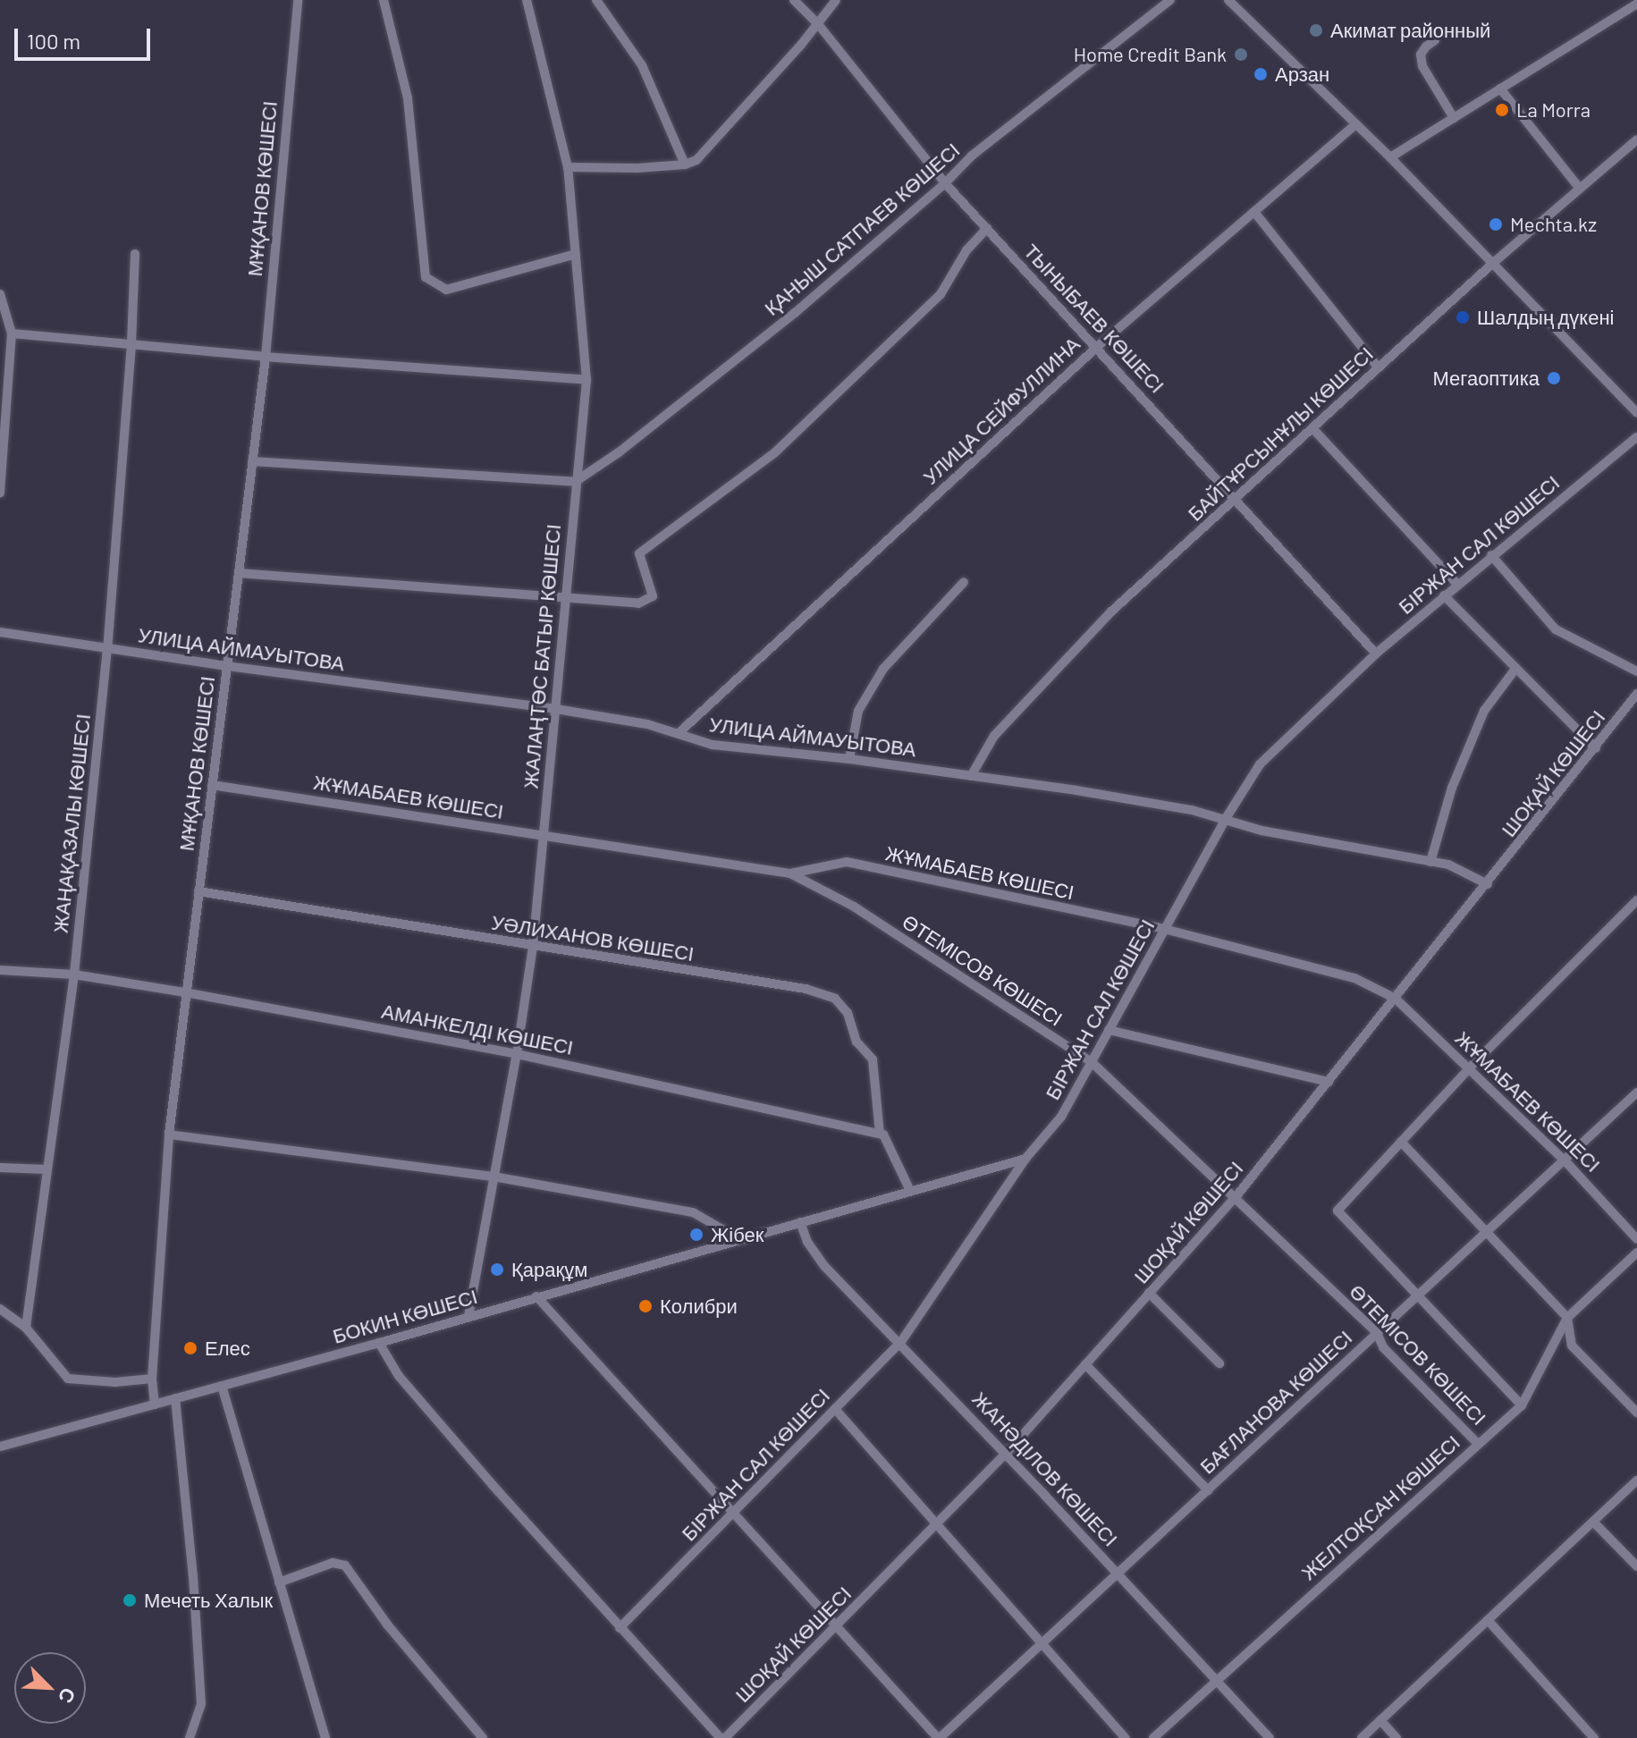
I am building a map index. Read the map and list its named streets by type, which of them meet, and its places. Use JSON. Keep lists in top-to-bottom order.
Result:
{
  "streets": {
    "street": [
      "МҰҚАНОВ КӨШЕСІ",
      "ҚАНЫШ САТПАЕВ КӨШЕСІ",
      "ТЫНЫБАЕВ КӨШЕСІ",
      "УЛИЦА СЕЙФУЛЛИНА",
      "БАЙТҰРСЫНҰЛЫ КӨШЕСІ",
      "БІРЖАН САЛ КӨШЕСІ",
      "УЛИЦА АЙМАУЫТОВА",
      "ЖАЛАҢТӨС БАТЫР КӨШЕСІ",
      "ШОҚАЙ КӨШЕСІ",
      "ЖҰМАБАЕВ КӨШЕСІ",
      "ЖАҢАҚАЗАЛЫ КӨШЕСІ",
      "УӘЛИХАНОВ КӨШЕСІ",
      "ӨТЕМІСОВ КӨШЕСІ",
      "АМАНКЕЛДІ КӨШЕСІ",
      "БОКИН КӨШЕСІ",
      "БАҒЛАНОВА КӨШЕСІ",
      "ЖАНӘДІЛОВ КӨШЕСІ",
      "ЖЕЛТОҚСАН КӨШЕСІ"
    ]
  },
  "crossings": [
    ["МҰҚАНОВ КӨШЕСІ", "УЛИЦА АЙМАУЫТОВА"],
    ["МҰҚАНОВ КӨШЕСІ", "ЖҰМАБАЕВ КӨШЕСІ"],
    ["МҰҚАНОВ КӨШЕСІ", "УӘЛИХАНОВ КӨШЕСІ"],
    ["МҰҚАНОВ КӨШЕСІ", "АМАНКЕЛДІ КӨШЕСІ"],
    ["МҰҚАНОВ КӨШЕСІ", "БОКИН КӨШЕСІ"],
    ["ҚАНЫШ САТПАЕВ КӨШЕСІ", "ТЫНЫБАЕВ КӨШЕСІ"],
    ["ҚАНЫШ САТПАЕВ КӨШЕСІ", "ЖАЛАҢТӨС БАТЫР КӨШЕСІ"],
    ["ТЫНЫБАЕВ КӨШЕСІ", "УЛИЦА СЕЙФУЛЛИНА"],
    ["ТЫНЫБАЕВ КӨШЕСІ", "БАЙТҰРСЫНҰЛЫ КӨШЕСІ"],
    ["ТЫНЫБАЕВ КӨШЕСІ", "БІРЖАН САЛ КӨШЕСІ"],
    ["УЛИЦА СЕЙФУЛЛИНА", "УЛИЦА АЙМАУЫТОВА"],
    ["БАЙТҰРСЫНҰЛЫ КӨШЕСІ", "УЛИЦА АЙМАУЫТОВА"],
    ["БІРЖАН САЛ КӨШЕСІ", "УЛИЦА АЙМАУЫТОВА"],
    ["БІРЖАН САЛ КӨШЕСІ", "ЖҰМАБАЕВ КӨШЕСІ"],
    ["БІРЖАН САЛ КӨШЕСІ", "ӨТЕМІСОВ КӨШЕСІ"],
    ["БІРЖАН САЛ КӨШЕСІ", "БОКИН КӨШЕСІ"],
    ["БІРЖАН САЛ КӨШЕСІ", "ЖАНӘДІЛОВ КӨШЕСІ"],
    ["УЛИЦА АЙМАУЫТОВА", "ЖАЛАҢТӨС БАТЫР КӨШЕСІ"],
    ["УЛИЦА АЙМАУЫТОВА", "ШОҚАЙ КӨШЕСІ"],
    ["УЛИЦА АЙМАУЫТОВА", "ЖАҢАҚАЗАЛЫ КӨШЕСІ"],
    ["ЖАЛАҢТӨС БАТЫР КӨШЕСІ", "ЖҰМАБАЕВ КӨШЕСІ"],
    ["ЖАЛАҢТӨС БАТЫР КӨШЕСІ", "УӘЛИХАНОВ КӨШЕСІ"],
    ["ЖАЛАҢТӨС БАТЫР КӨШЕСІ", "АМАНКЕЛДІ КӨШЕСІ"],
    ["ЖАЛАҢТӨС БАТЫР КӨШЕСІ", "БОКИН КӨШЕСІ"],
    ["ШОҚАЙ КӨШЕСІ", "ЖҰМАБАЕВ КӨШЕСІ"],
    ["ШОҚАЙ КӨШЕСІ", "ӨТЕМІСОВ КӨШЕСІ"],
    ["ШОҚАЙ КӨШЕСІ", "ЖАНӘДІЛОВ КӨШЕСІ"],
    ["ЖҰМАБАЕВ КӨШЕСІ", "ӨТЕМІСОВ КӨШЕСІ"],
    ["ЖҰМАБАЕВ КӨШЕСІ", "БАҒЛАНОВА КӨШЕСІ"],
    ["ЖАҢАҚАЗАЛЫ КӨШЕСІ", "АМАНКЕЛДІ КӨШЕСІ"],
    ["УӘЛИХАНОВ КӨШЕСІ", "АМАНКЕЛДІ КӨШЕСІ"],
    ["ӨТЕМІСОВ КӨШЕСІ", "БАҒЛАНОВА КӨШЕСІ"],
    ["ӨТЕМІСОВ КӨШЕСІ", "ЖЕЛТОҚСАН КӨШЕСІ"],
    ["БОКИН КӨШЕСІ", "ЖАНӘДІЛОВ КӨШЕСІ"],
    ["БАҒЛАНОВА КӨШЕСІ", "ЖАНӘДІЛОВ КӨШЕСІ"],
    ["ЖАНӘДІЛОВ КӨШЕСІ", "ЖЕЛТОҚСАН КӨШЕСІ"]
  ],
  "places": [
    "Акимат районный",
    "Home Credit Bank",
    "Арзан",
    "La Morra",
    "Mechta.kz",
    "Шалдың дүкені",
    "Мегаоптика",
    "Жібек",
    "Қарақұм",
    "Колибри",
    "Елес",
    "Мечеть Халык"
  ],
  "scale_bar": "100 m",
  "north": "bottom right"
}
